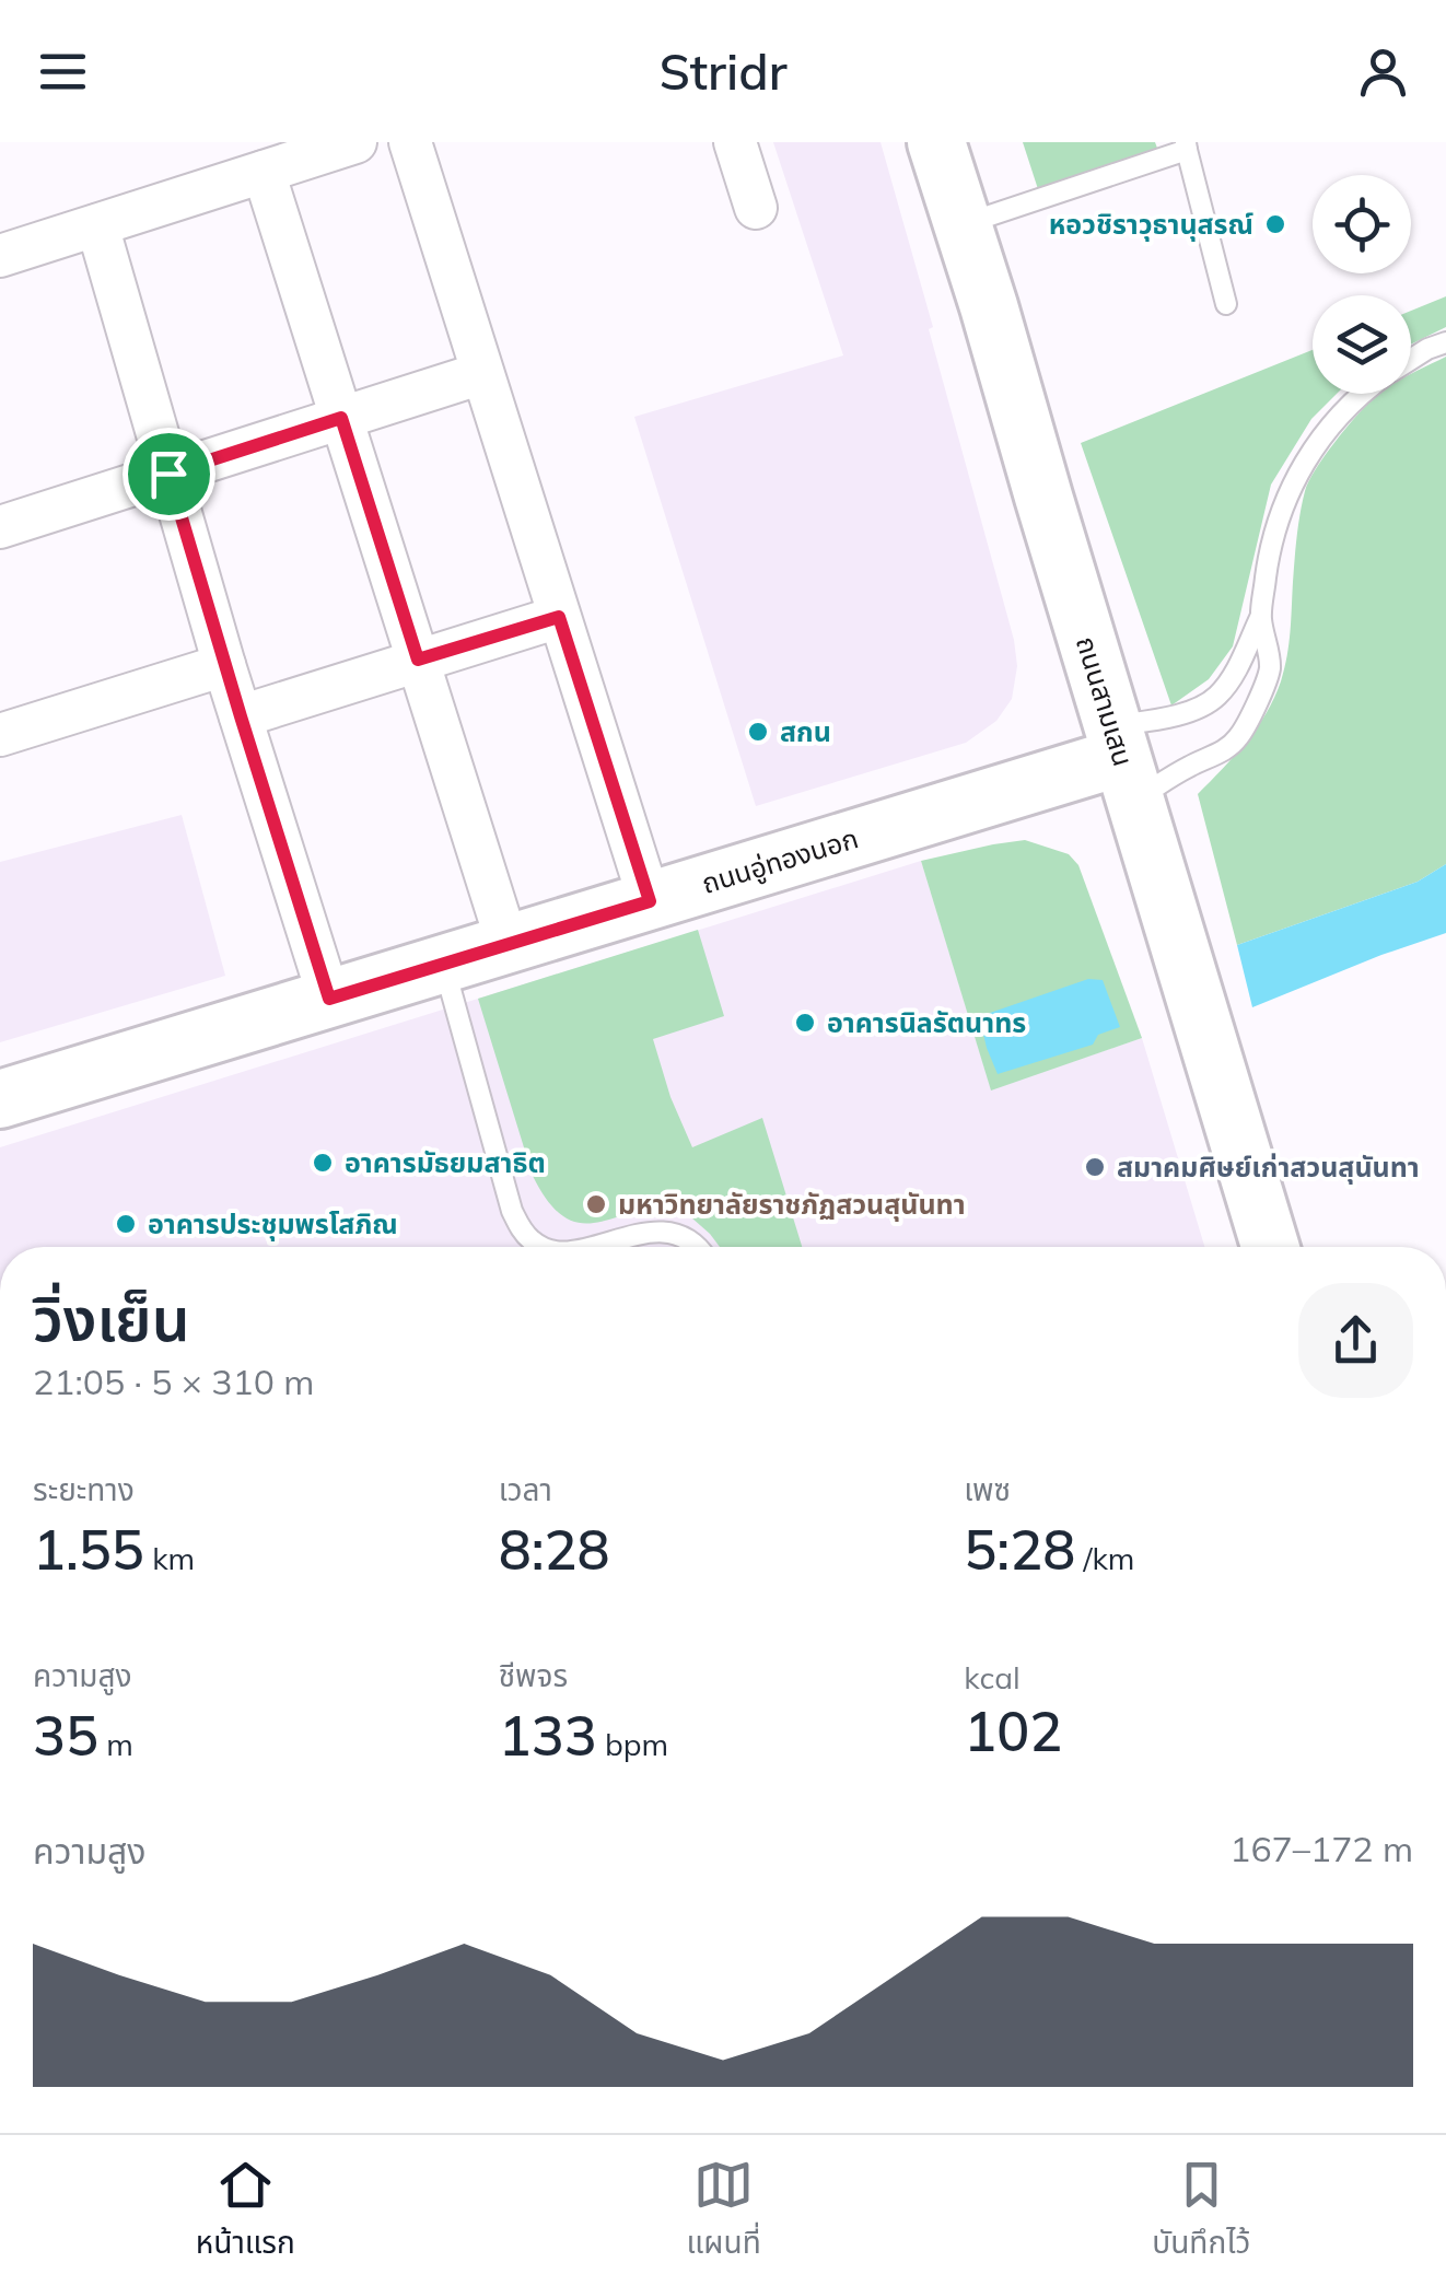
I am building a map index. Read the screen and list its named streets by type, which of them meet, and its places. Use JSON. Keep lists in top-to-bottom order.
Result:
{
  "streets": {
    "street": ["ถนนสามเสน", "ถนนอู่ทองนอก"]
  },
  "crossings": [
    ["ถนนสามเสน", "ถนนอู่ทองนอก"]
  ],
  "places": [
    "หอวชิราวุธานุสรณ์",
    "สกน",
    "อาคารนิลรัตนาทร",
    "อาคารมัธยมสาธิต",
    "สมาคมศิษย์เก่าสวนสุนันทา",
    "มหาวิทยาลัยราชภัฏสวนสุนันทา",
    "อาคารประชุมพรโสภิณ"
  ],
  "page": {
    "header": "Stridr",
    "heading": ["วิ่งเย็น", "21:05 · 5 × 310 m"],
    "stats": [
      ["ระยะทาง", "1.55 km"],
      ["เวลา", "8:28"],
      ["เพซ", "5:28 /km"],
      ["ความสูง", "35 m"],
      ["ชีพจร", "133 bpm"],
      ["kcal", "102"]
    ],
    "chart": ["ความสูง", "167–172 m"],
    "tabs": ["หน้าแรก", "แผนที่", "บันทึกไว้"]
  }
}
